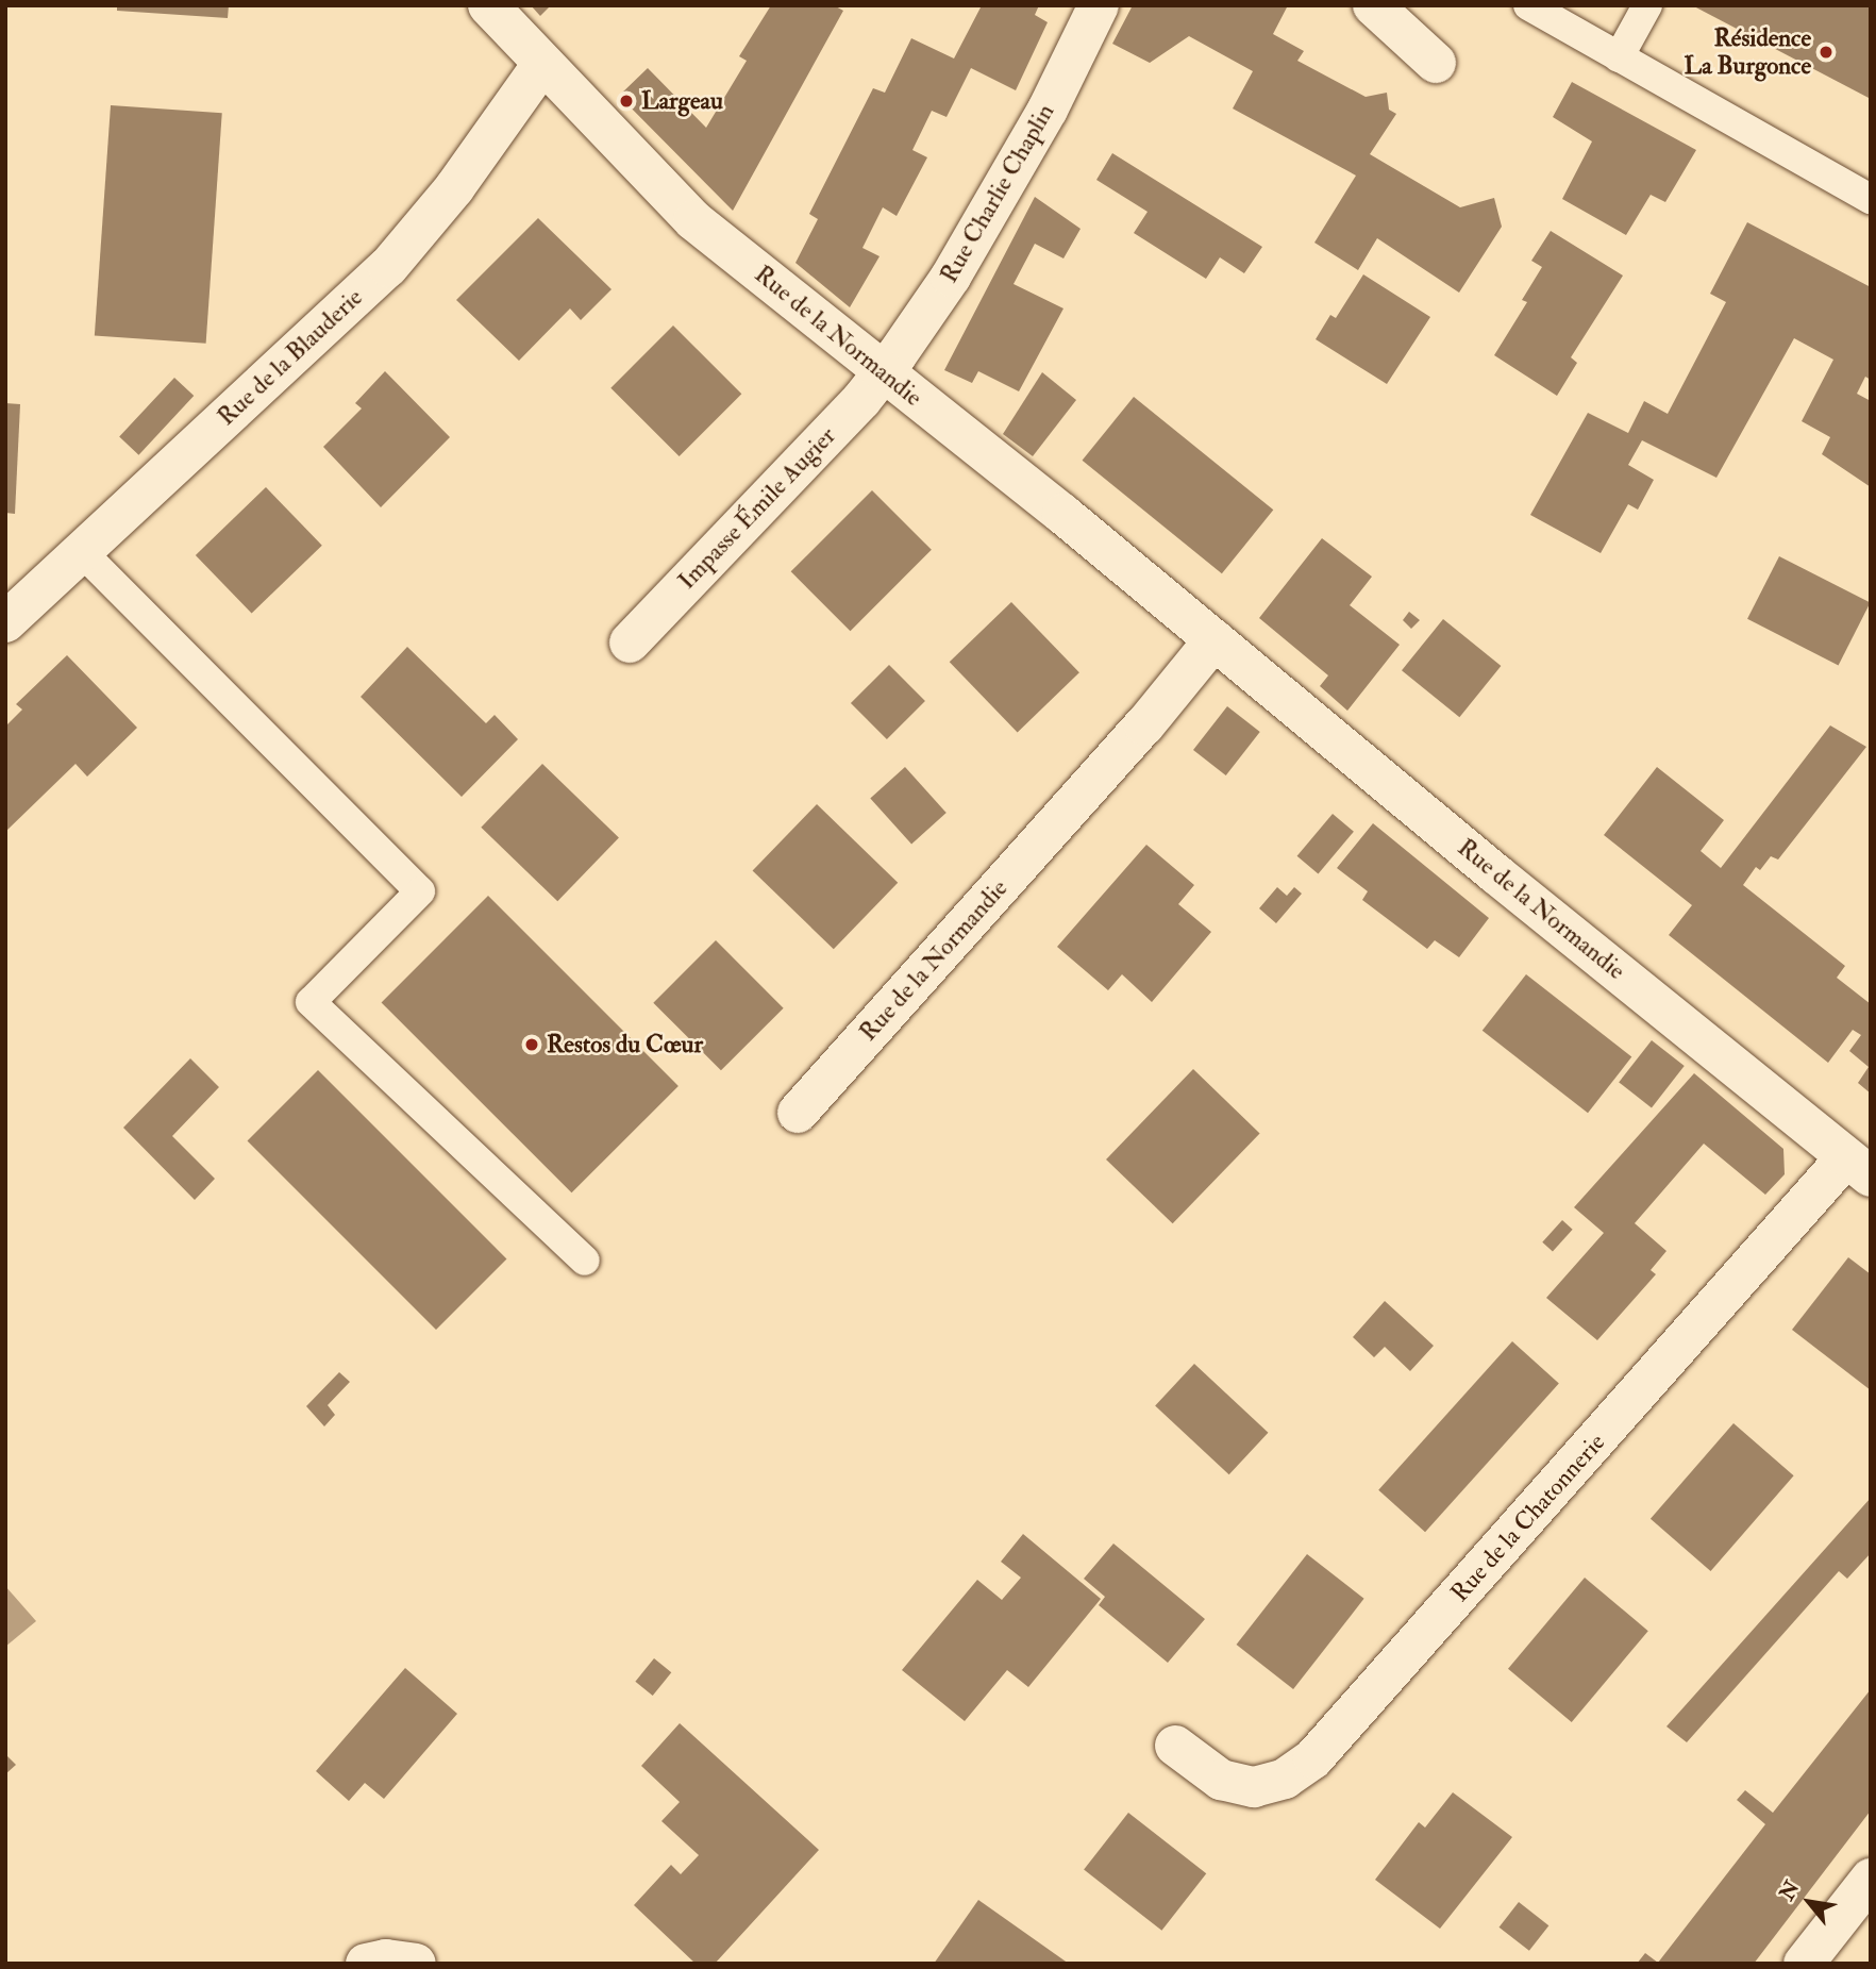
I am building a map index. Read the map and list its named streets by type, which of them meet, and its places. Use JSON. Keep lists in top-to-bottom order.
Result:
{
  "streets": {
    "street": [
      "Rue Charlie Chaplin",
      "Rue de la Normandie",
      "Rue de la Blauderie",
      "Impasse Émile Augier",
      "Rue de la Chatonnerie"
    ]
  },
  "crossings": [
    ["Rue Charlie Chaplin", "Rue de la Normandie"],
    ["Rue Charlie Chaplin", "Impasse Émile Augier"],
    ["Rue de la Normandie", "Rue de la Blauderie"],
    ["Rue de la Normandie", "Impasse Émile Augier"],
    ["Rue de la Normandie", "Rue de la Chatonnerie"]
  ],
  "places": ["Résidence La Burgonce", "Largeau", "Restos du Cœur"],
  "north": "top left"
}
